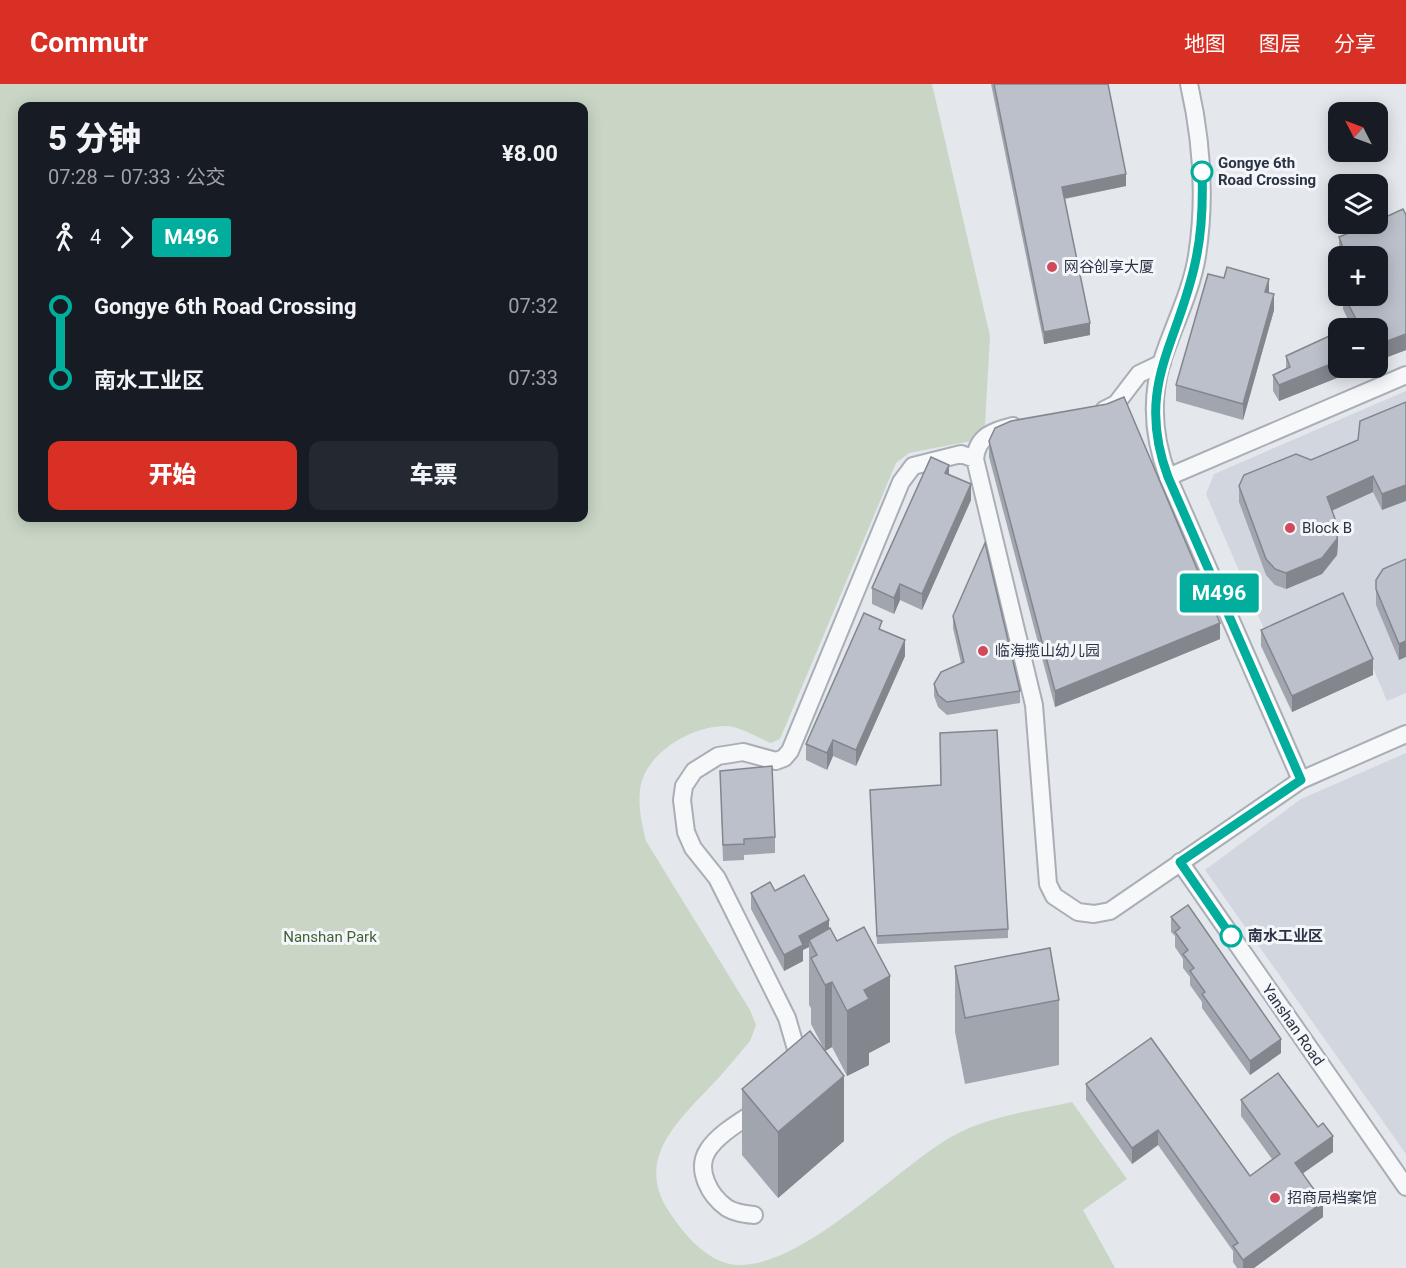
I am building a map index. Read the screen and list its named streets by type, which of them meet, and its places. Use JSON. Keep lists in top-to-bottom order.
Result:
{
  "streets": {
    "street": ["Yanshan Road"]
  },
  "parks": ["Nanshan Park"],
  "places": [
    "Gongye 6th Road Crossing",
    "网谷创享大厦",
    "Block B",
    "临海揽山幼儿园",
    "南水工业区",
    "招商局档案馆"
  ],
  "lines": ["bus line M496"],
  "north": "top left",
  "page": {
    "header": "Commutr",
    "nav": ["地图", "图层", "分享"],
    "on_map": "M496",
    "map_buttons": ["+", "−"],
    "heading": ["5 分钟", "07:28 – 07:33 · 公交", "¥8.00"],
    "legs": ["4", "M496"],
    "list": [
      {
        "name": "Gongye 6th Road Crossing",
        "value": "07:32"
      },
      {
        "name": "南水工业区",
        "value": "07:33"
      }
    ],
    "buttons": ["开始", "车票"]
  }
}
